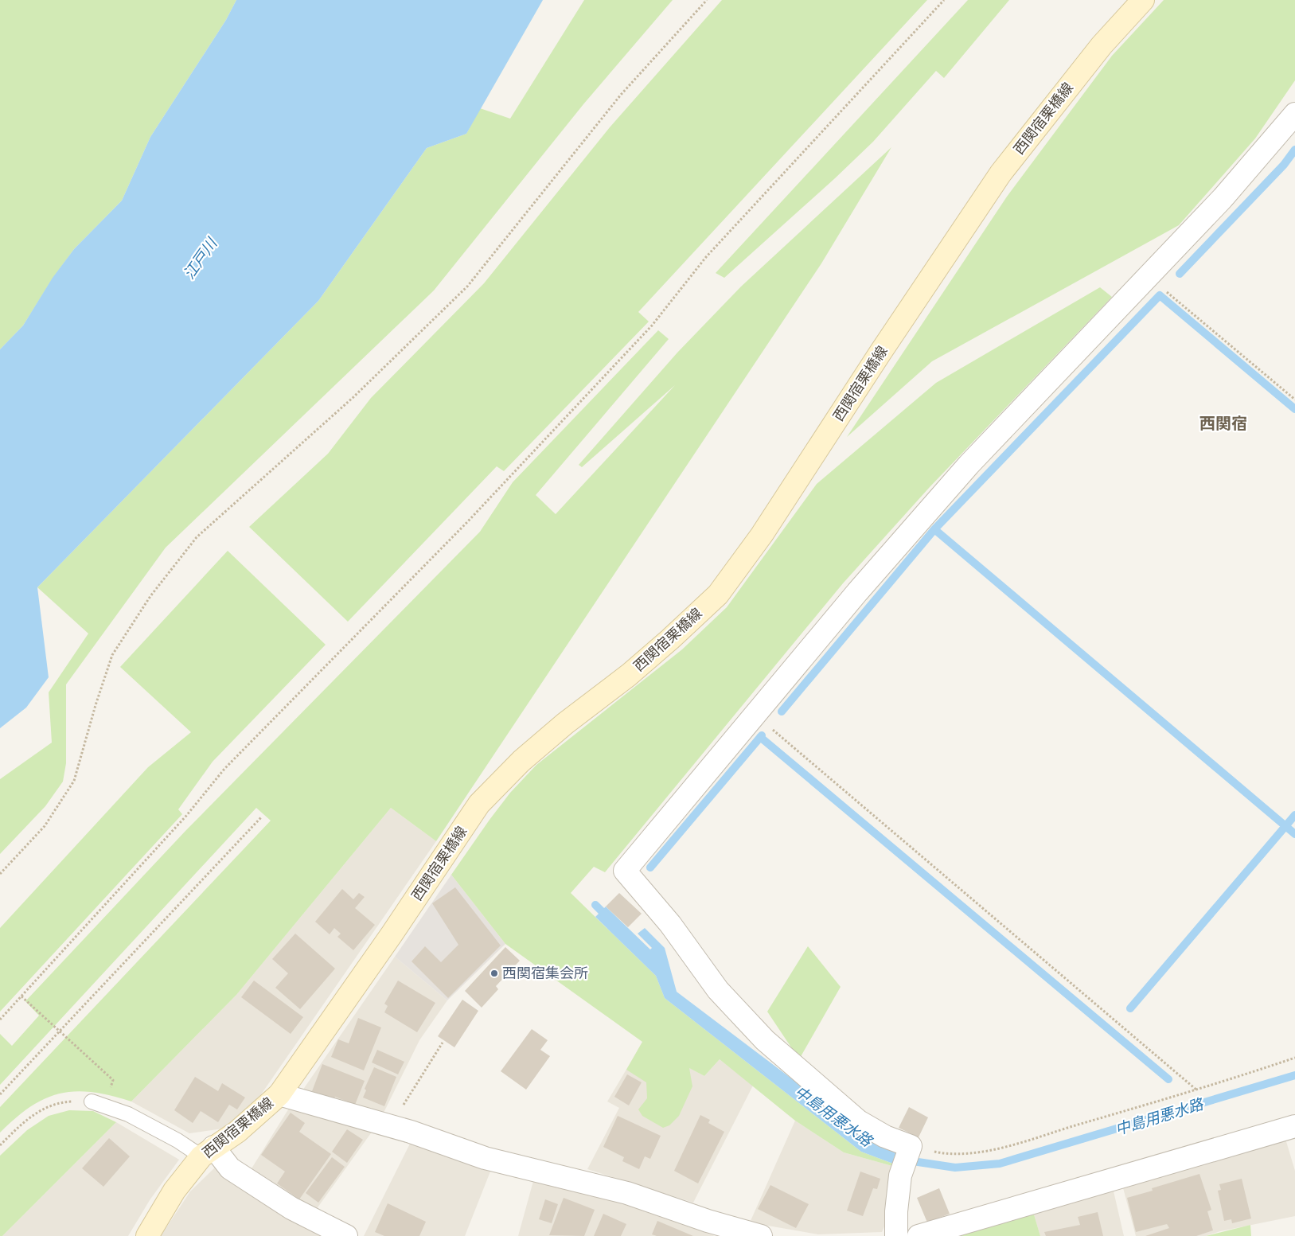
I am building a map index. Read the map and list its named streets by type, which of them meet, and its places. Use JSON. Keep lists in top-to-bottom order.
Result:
{
  "streets": {
    "main road": ["西関宿栗橋線"]
  },
  "districts": ["西関宿"],
  "water": ["江戸川", "中島用悪水路"],
  "places": ["西関宿集会所"]
}
